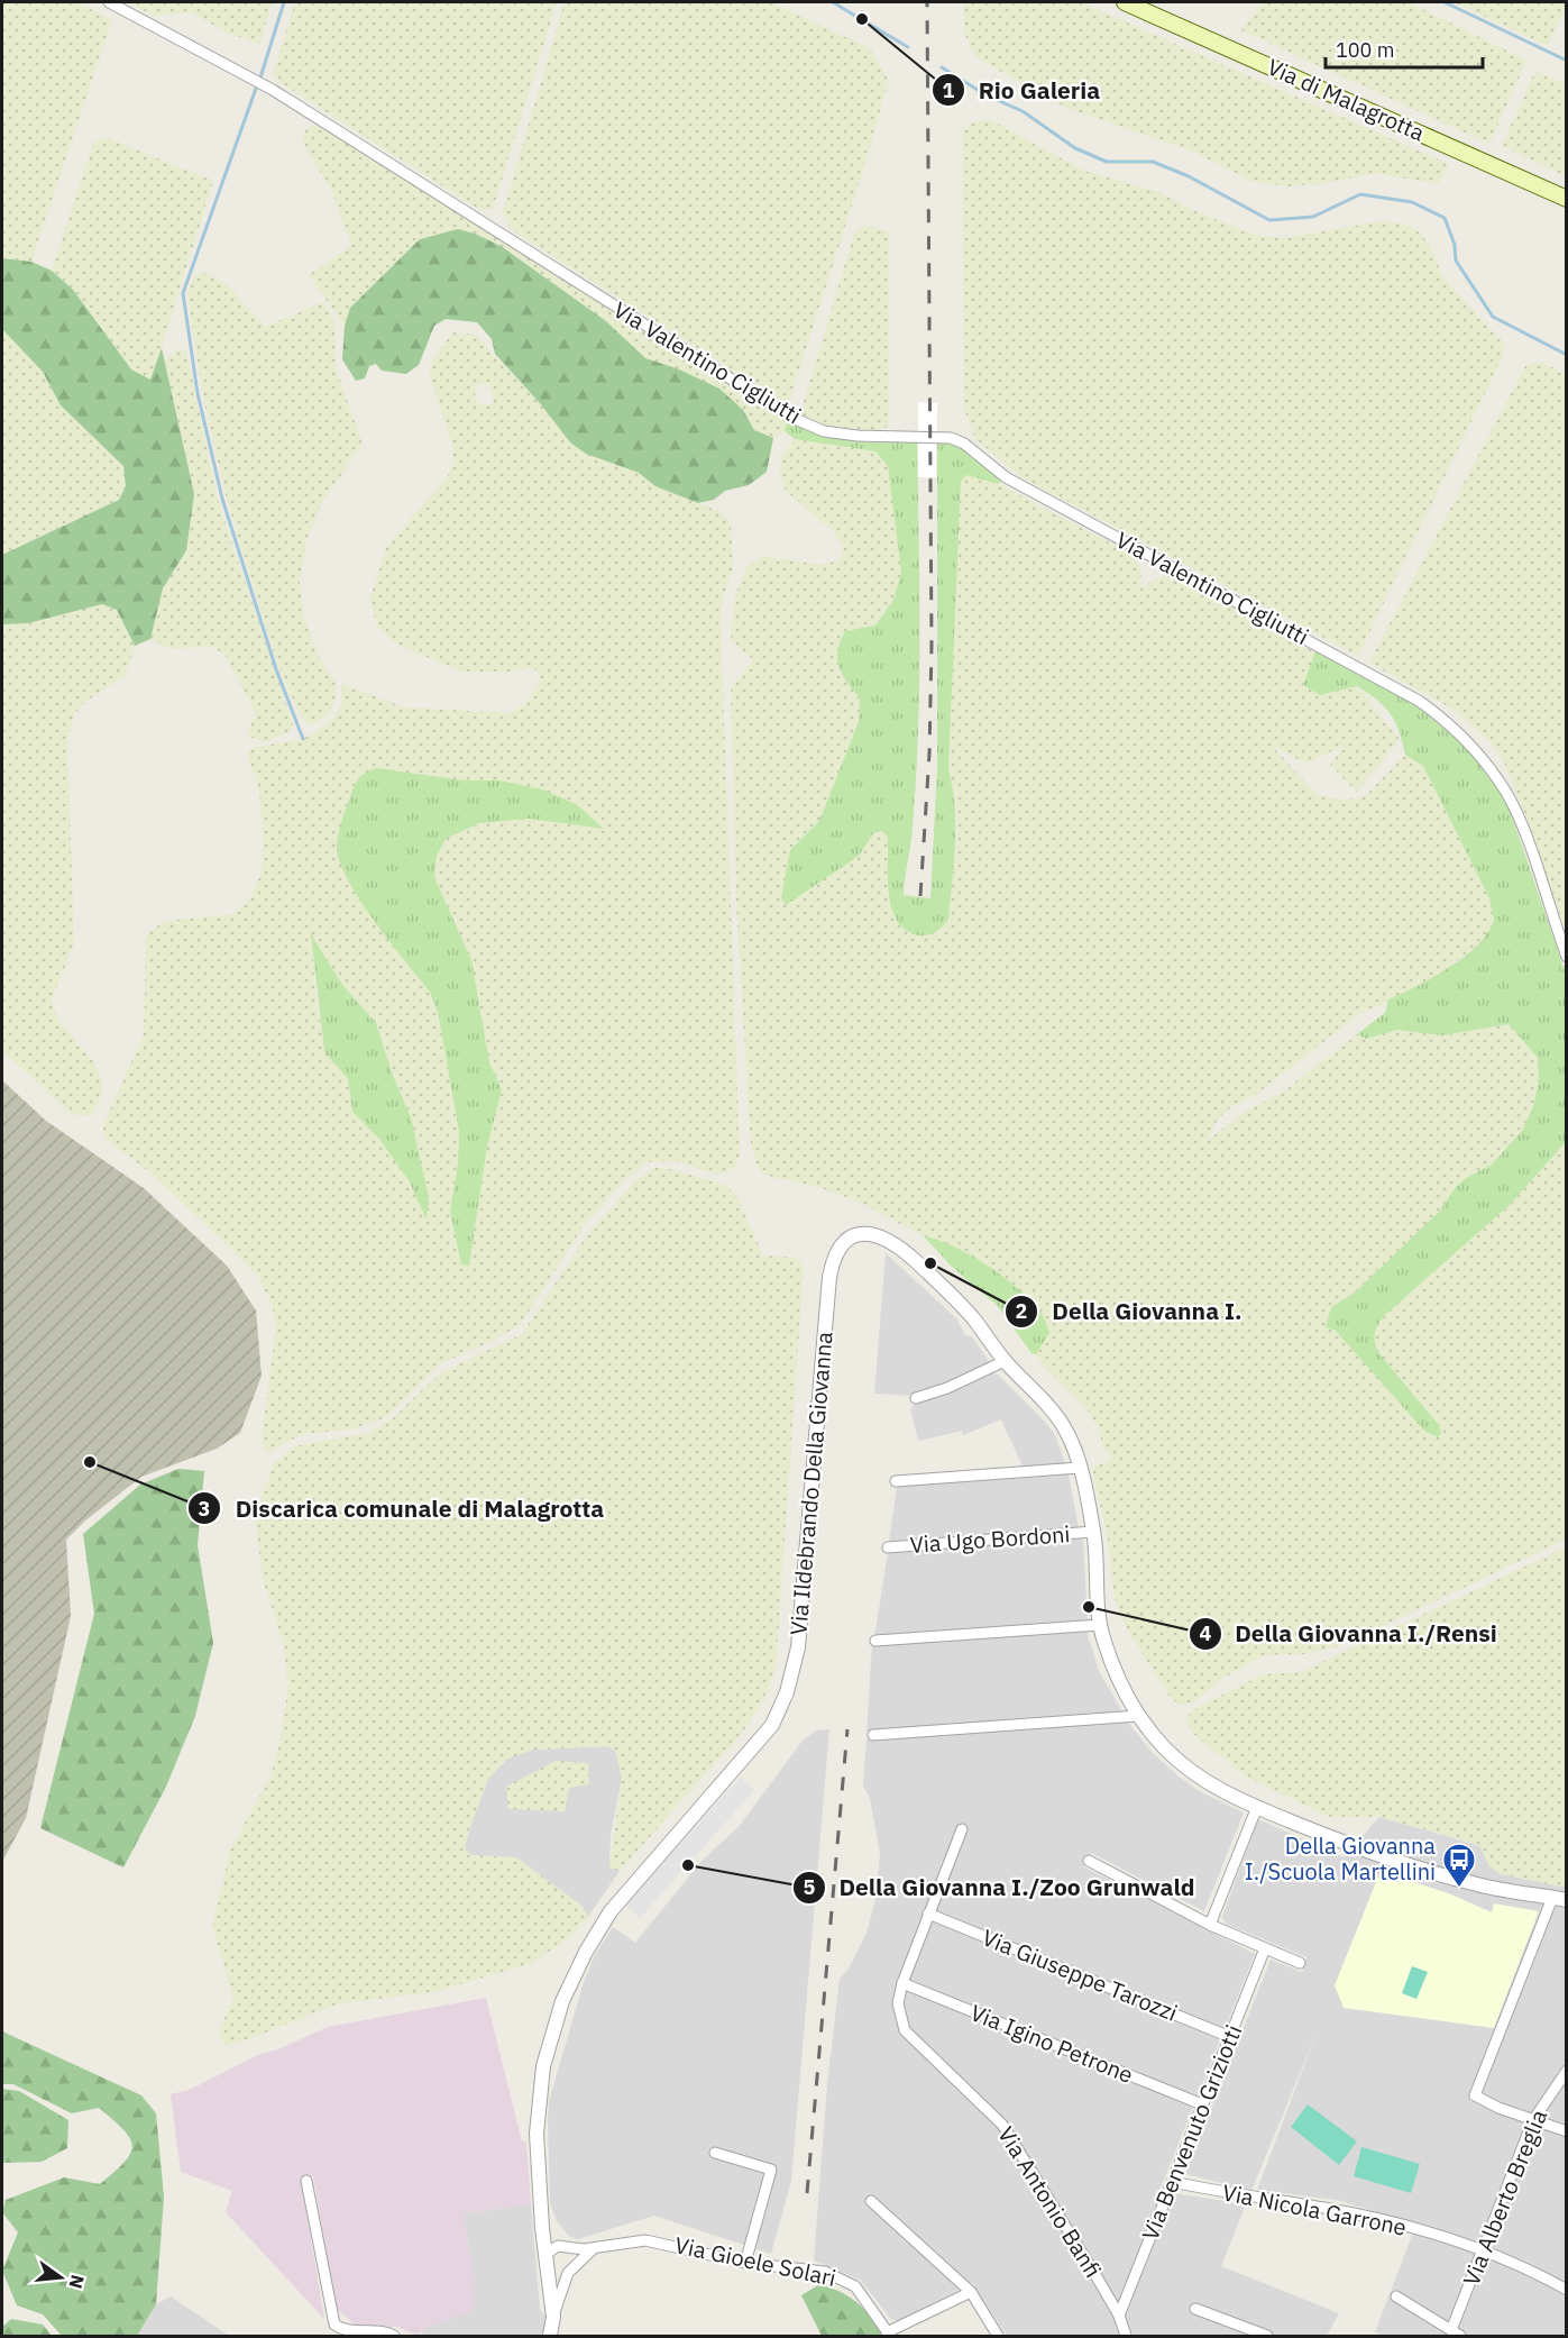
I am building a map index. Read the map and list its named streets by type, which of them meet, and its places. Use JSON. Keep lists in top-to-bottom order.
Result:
{
  "streets": {
    "main road": ["Via di Malagrotta"],
    "street": [
      "Via Valentino Cigliutti",
      "Via Ildebrando Della Giovanna",
      "Via Ugo Bordoni",
      "Via Giuseppe Tarozzi",
      "Via Igino Petrone",
      "Via Benvenuto Griziotti",
      "Via Alberto Breglia",
      "Via Antonio Banfi",
      "Via Nicola Garrone",
      "Via Gioele Solari"
    ]
  },
  "crossings": [
    ["Via Ildebrando Della Giovanna", "Via Ugo Bordoni"],
    ["Via Giuseppe Tarozzi", "Via Benvenuto Griziotti"],
    ["Via Giuseppe Tarozzi", "Via Antonio Banfi"],
    ["Via Igino Petrone", "Via Benvenuto Griziotti"],
    ["Via Igino Petrone", "Via Antonio Banfi"],
    ["Via Benvenuto Griziotti", "Via Antonio Banfi"],
    ["Via Benvenuto Griziotti", "Via Nicola Garrone"],
    ["Via Alberto Breglia", "Via Nicola Garrone"]
  ],
  "places": {
    "other": [
      "Rio Galeria",
      "Della Giovanna I.",
      "Discarica comunale di Malagrotta",
      "Della Giovanna I./Rensi",
      "Della Giovanna I./Zoo Grunwald"
    ],
    "bus stop": ["Della Giovanna I./Scuola Martellini"]
  },
  "scale_bar": "100 m",
  "north": "right"
}
